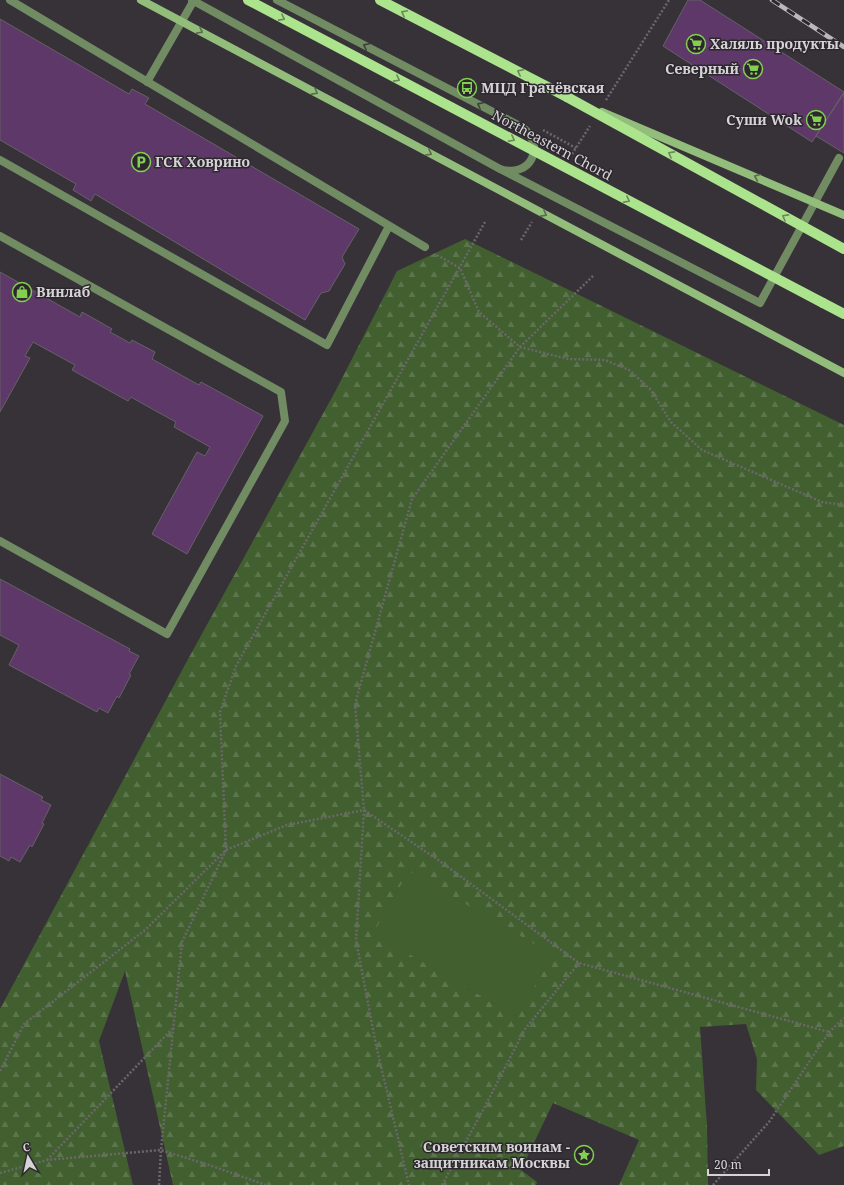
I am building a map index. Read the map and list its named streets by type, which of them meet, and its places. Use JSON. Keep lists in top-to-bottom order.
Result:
{
  "streets": {
    "main road": ["Northeastern Chord"]
  },
  "places": {
    "supermarket": ["Халяль продукты", "Северный", "Суши Wok"],
    "bus stop": ["МЦД Грачёвская"],
    "parking": ["ГСК Ховрино"],
    "shop": ["Винлаб"],
    "place": ["Советским воинам - защитникам Москвы"]
  },
  "scale_bar": "20 m",
  "north": "top"
}
